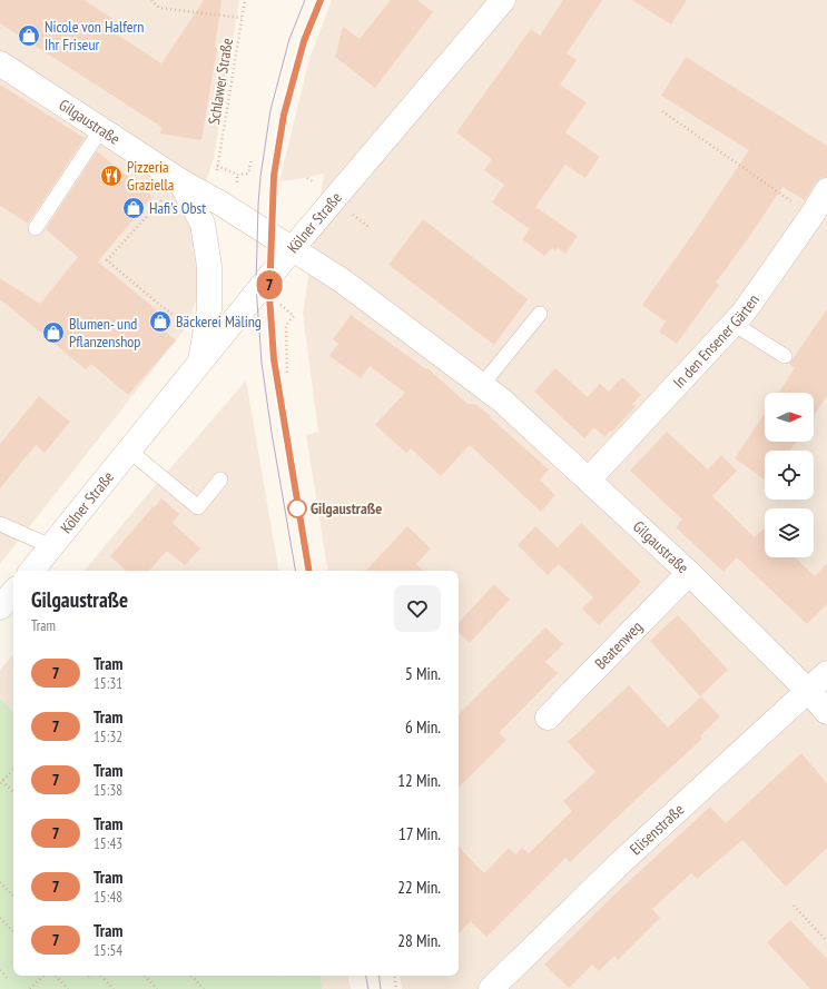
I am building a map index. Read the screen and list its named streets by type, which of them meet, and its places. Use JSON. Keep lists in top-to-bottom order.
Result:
{
  "streets": {
    "street": [
      "Gilgaustraße",
      "Kölner Straße",
      "In den Ensener Gärten",
      "Beatenweg",
      "Elisenstraße"
    ],
    "path": ["Schlawer Straße"]
  },
  "crossings": [
    ["Gilgaustraße", "Kölner Straße"],
    ["Gilgaustraße", "In den Ensener Gärten"],
    ["Gilgaustraße", "Beatenweg"],
    ["Gilgaustraße", "Elisenstraße"]
  ],
  "places": {
    "shop": [
      "Nicole von Halfern Ihr Friseur",
      "Hafi's Obst",
      "Bäckerei Mäling",
      "Blumen- und Pflanzenshop"
    ],
    "restaurant": ["Pizzeria Graziella"],
    "other": ["Gilgaustraße"]
  },
  "lines": ["tram line 7"],
  "north": "right",
  "page": {
    "on_map": "7",
    "heading": ["Gilgaustraße", "Tram"],
    "list": [
      {
        "mark": "7",
        "name": "Tram",
        "note": "15:31",
        "value": "5 Min."
      },
      {
        "mark": "7",
        "name": "Tram",
        "note": "15:32",
        "value": "6 Min."
      },
      {
        "mark": "7",
        "name": "Tram",
        "note": "15:38",
        "value": "12 Min."
      },
      {
        "mark": "7",
        "name": "Tram",
        "note": "15:43",
        "value": "17 Min."
      },
      {
        "mark": "7",
        "name": "Tram",
        "note": "15:48",
        "value": "22 Min."
      },
      {
        "mark": "7",
        "name": "Tram",
        "note": "15:54",
        "value": "28 Min."
      }
    ]
  }
}
